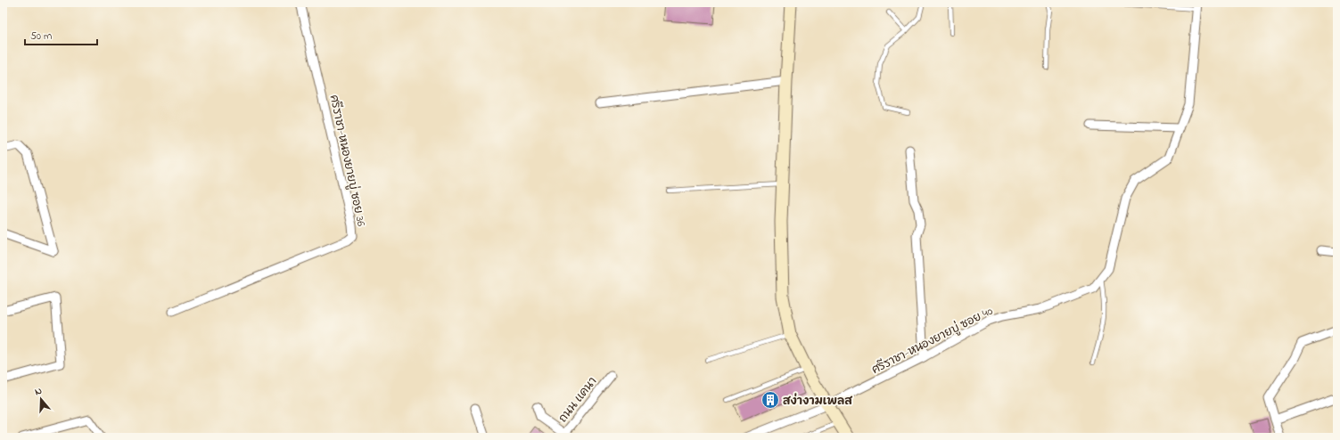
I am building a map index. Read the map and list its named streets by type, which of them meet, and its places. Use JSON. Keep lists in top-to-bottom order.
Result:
{
  "streets": {
    "street": ["ศรีราชา-หนองยายบู่ ซอย 36", "ศรีราชา-หนองยายบู่ ซอย 40", "ถนน แคนา"]
  },
  "places": {
    "building": ["สง่างามเพลส"]
  },
  "scale_bar": "50 m",
  "north": "top"
}
